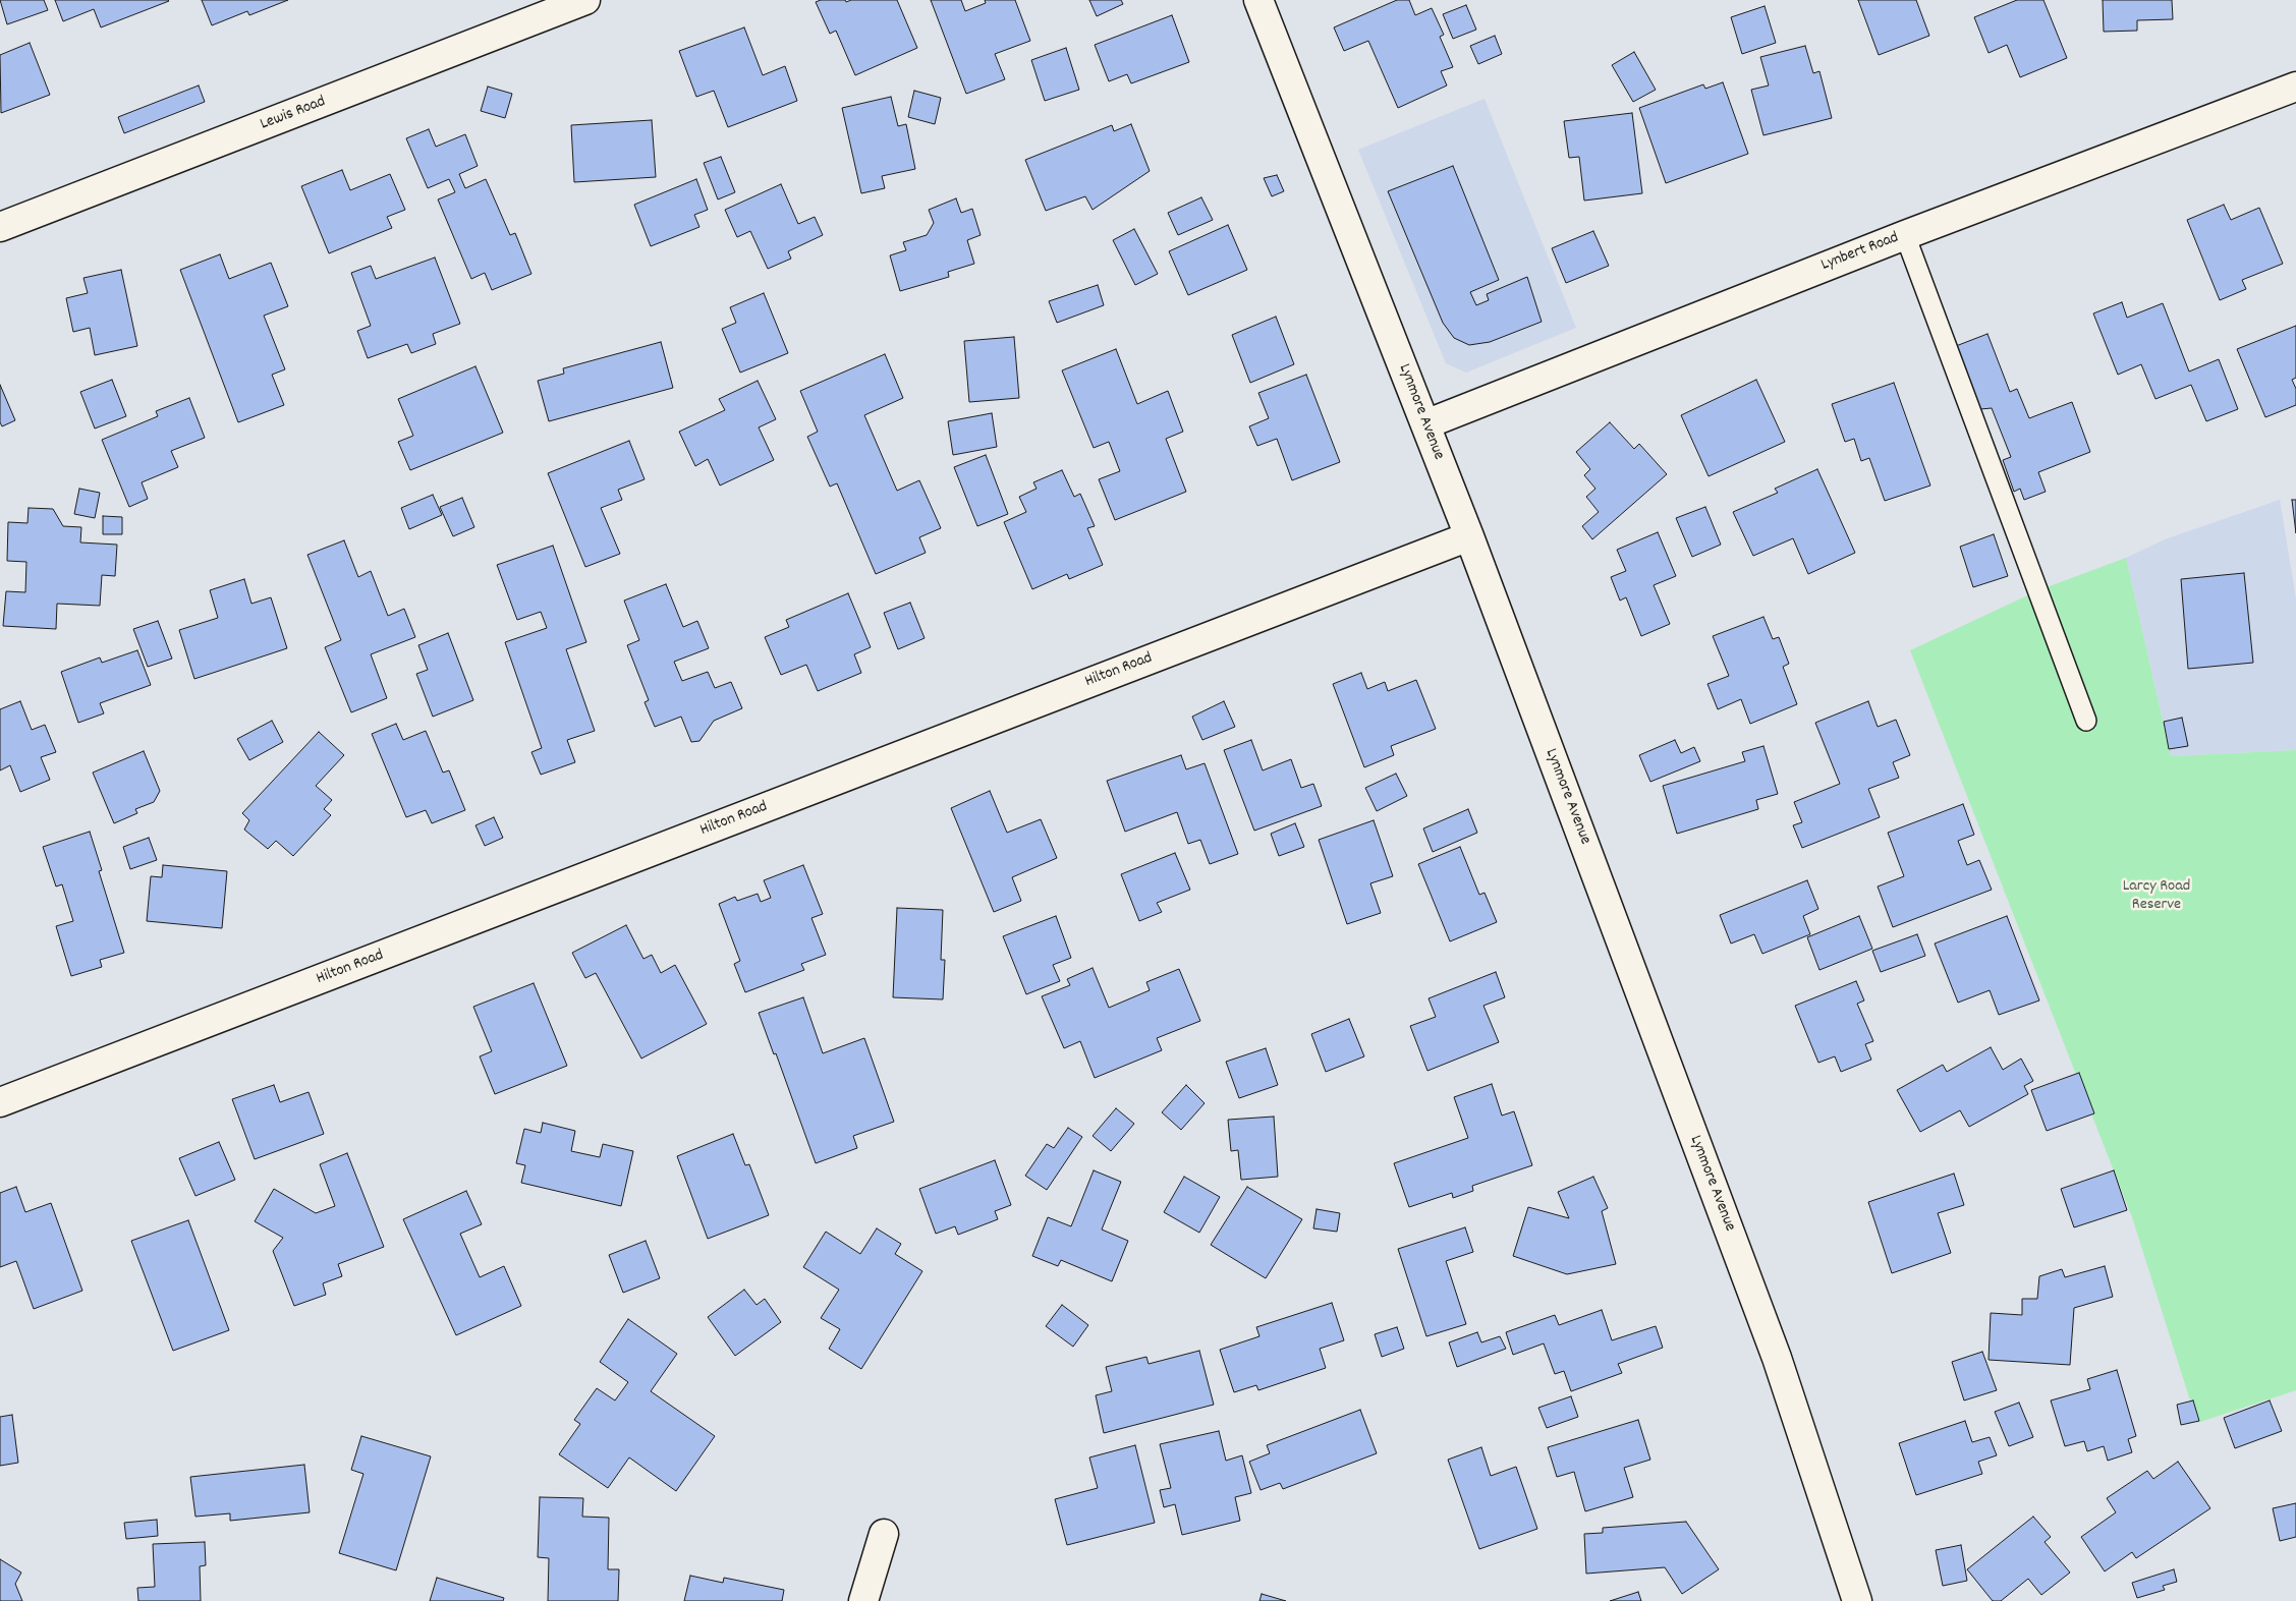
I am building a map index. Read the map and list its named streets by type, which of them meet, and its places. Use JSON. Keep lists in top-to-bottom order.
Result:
{
  "streets": {
    "street": [
      "Lewis Road",
      "Lynbert Road",
      "Lynmore Avenue",
      "Hilton Road"
    ]
  },
  "crossings": [
    ["Lynbert Road", "Lynmore Avenue"],
    ["Lynmore Avenue", "Hilton Road"]
  ],
  "parks": ["Larcy Road Reserve"]
}
